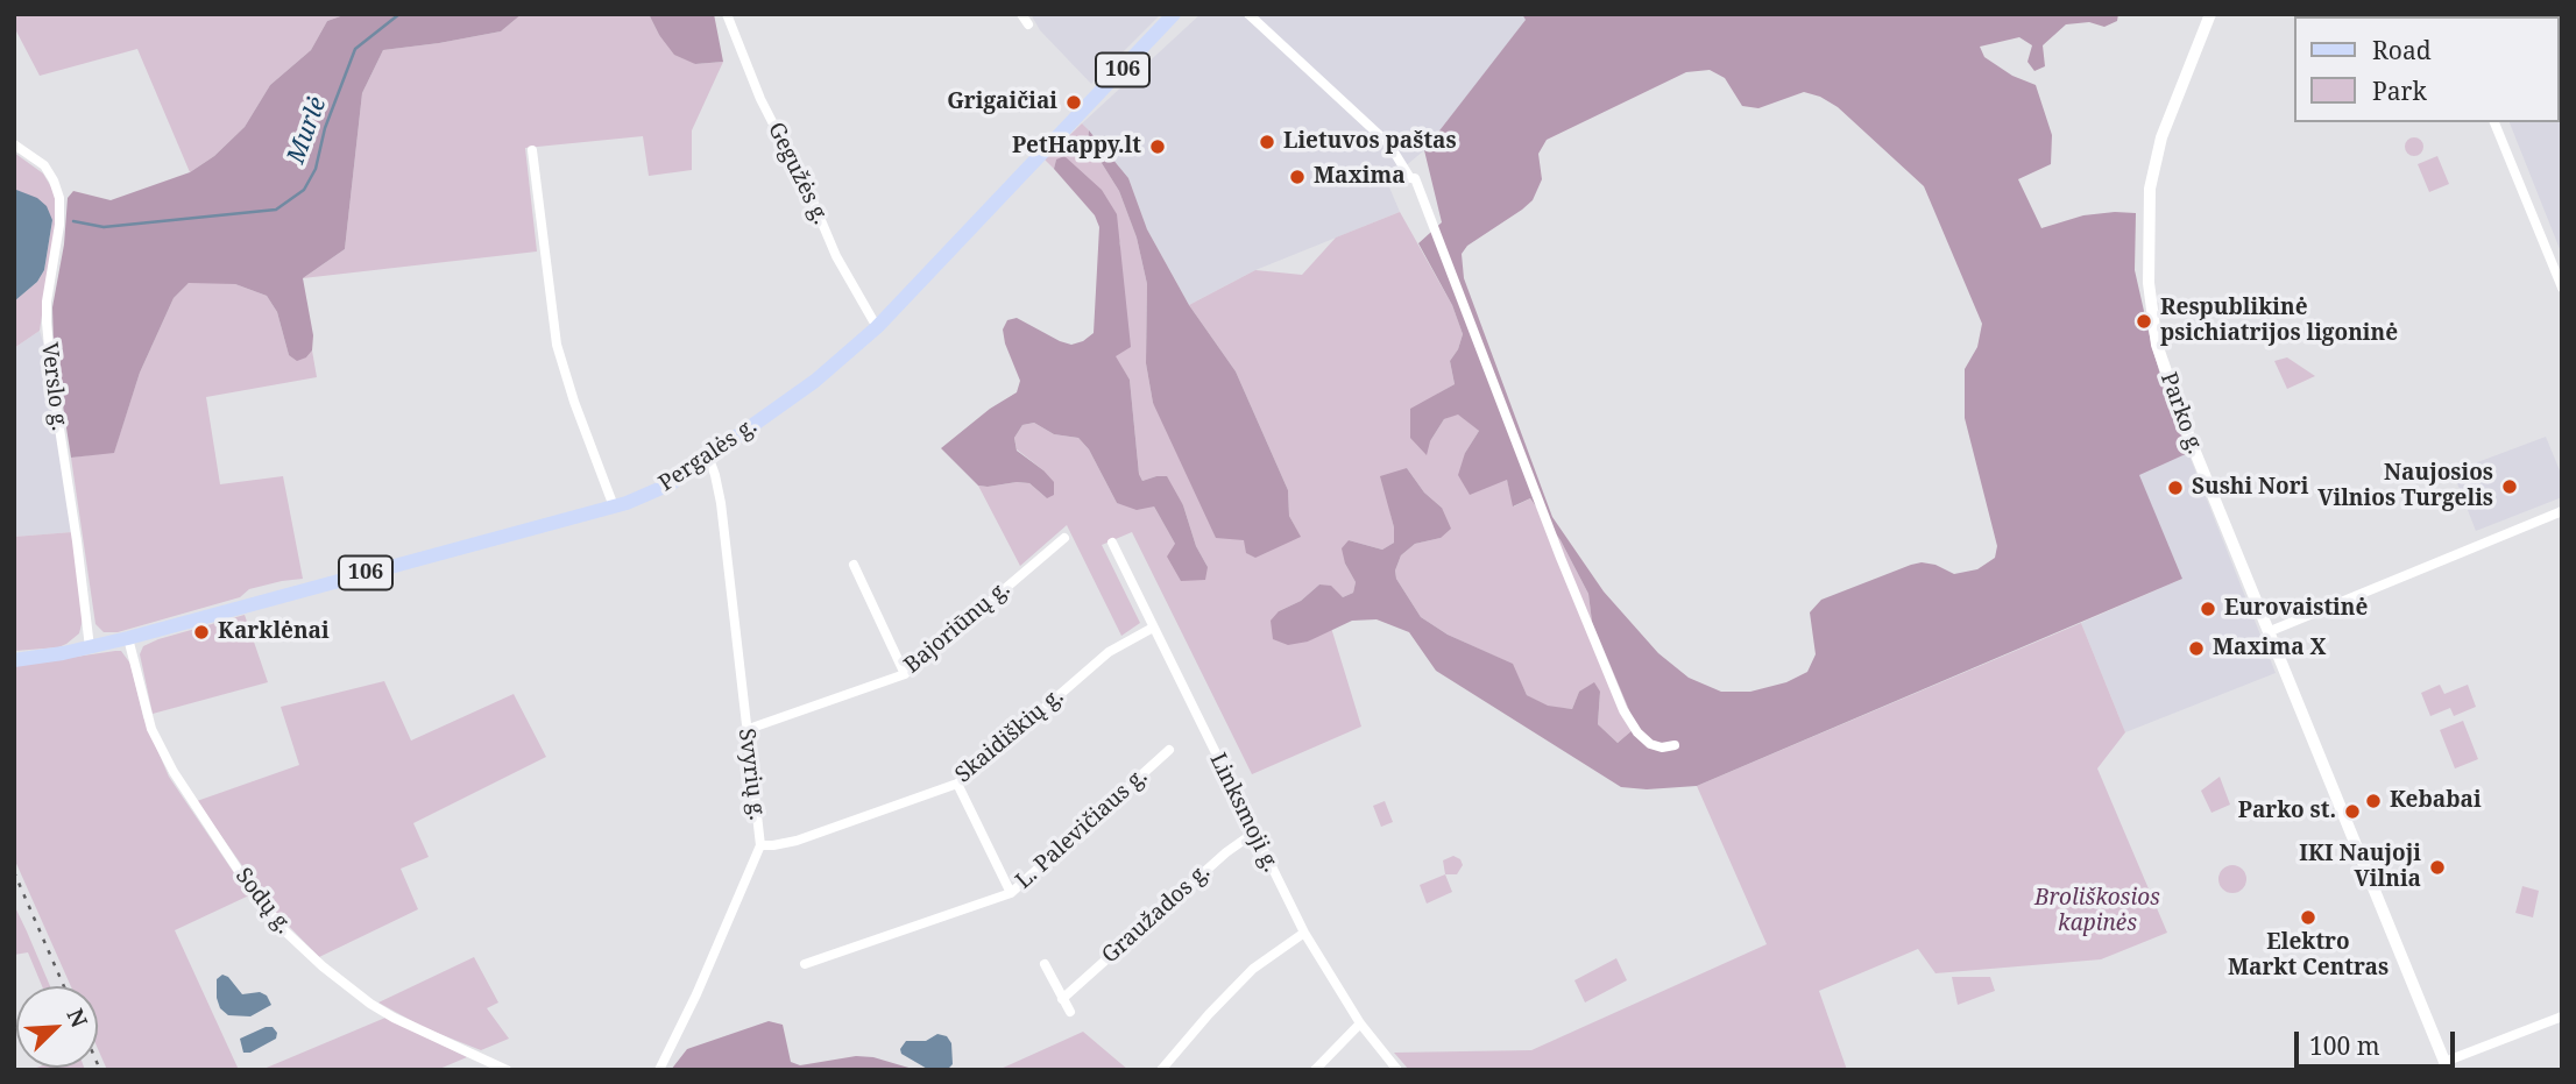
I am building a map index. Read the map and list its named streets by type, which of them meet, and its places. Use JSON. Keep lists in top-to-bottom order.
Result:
{
  "streets": {
    "main road": ["106", "Parko g.", "Pergalės g."],
    "street": [
      "Gegužės g.",
      "Verslo g.",
      "Bajoriūnų g.",
      "Skaidiškių g.",
      "Svyrių g.",
      "Linksmoji g.",
      "L. Palevičiaus g.",
      "Sodų g.",
      "Graužados g."
    ]
  },
  "crossings": [
    ["Gegužės g.", "Pergalės g."],
    ["Verslo g.", "Pergalės g."],
    ["Pergalės g.", "Svyrių g."],
    ["Pergalės g.", "Sodų g."],
    ["Bajoriūnų g.", "Svyrių g."],
    ["Skaidiškių g.", "Svyrių g."],
    ["Skaidiškių g.", "Linksmoji g."],
    ["Linksmoji g.", "Graužados g."]
  ],
  "water": ["Murlė"],
  "parks": ["Broliškosios kapinės"],
  "places": [
    "Grigaičiai",
    "Lietuvos paštas",
    "PetHappy.lt",
    "Maxima",
    "Respublikinė psichiatrijos ligoninė",
    "Naujosios Vilnios Turgelis",
    "Sushi Nori",
    "Eurovaistinė",
    "Karklėnai",
    "Maxima X",
    "Kebabai",
    "Parko st.",
    "IKI Naujoji Vilnia",
    "Elektro Markt Centras"
  ],
  "legend": ["Road", "Park"],
  "scale_bar": "100 m",
  "north": "top right"
}
